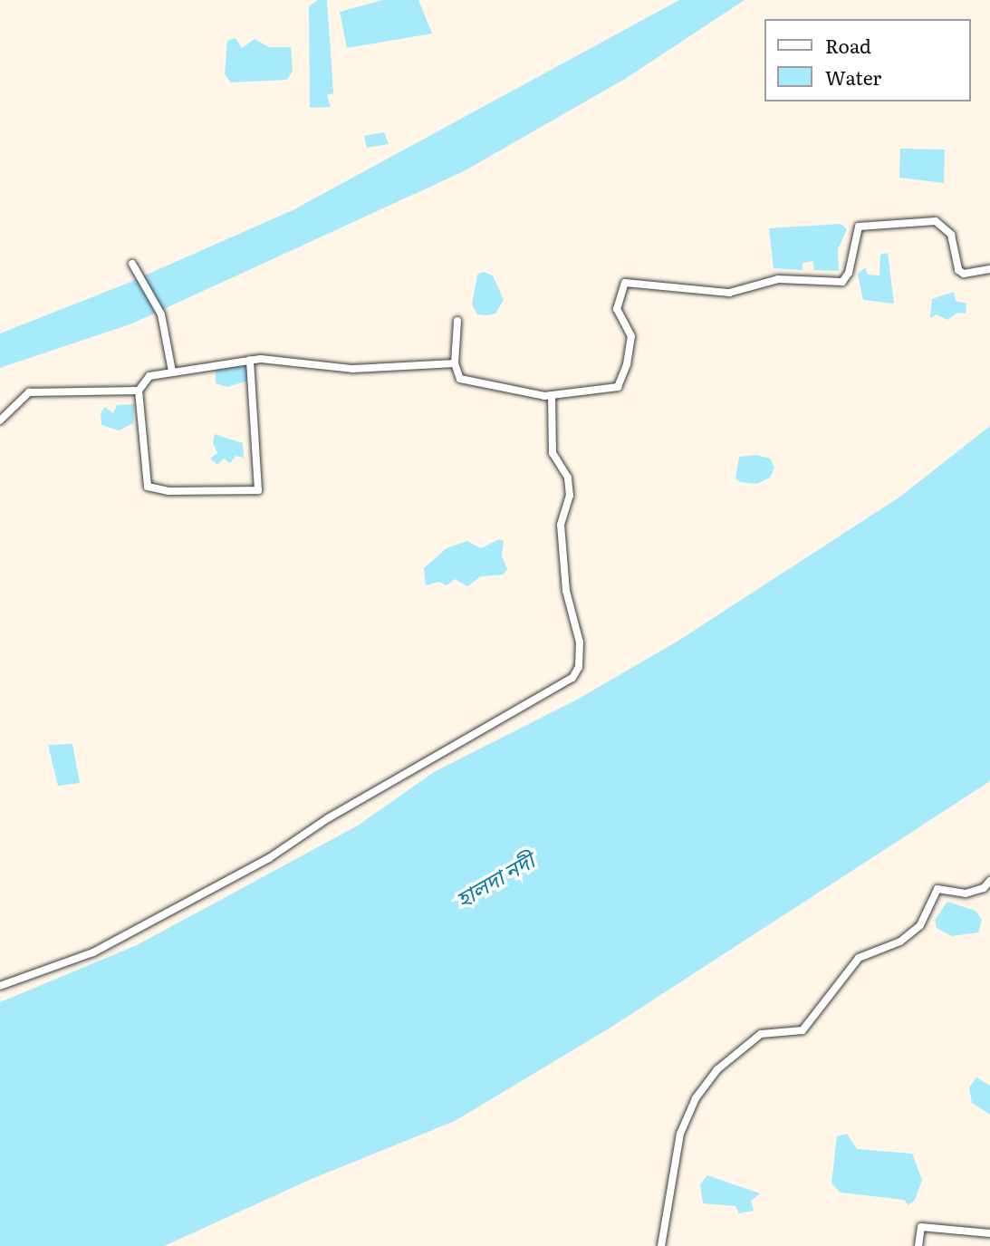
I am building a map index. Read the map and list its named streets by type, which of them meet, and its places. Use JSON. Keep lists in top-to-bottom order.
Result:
{
  "water": ["হালদা নদী"],
  "legend": ["Road", "Water"]
}
